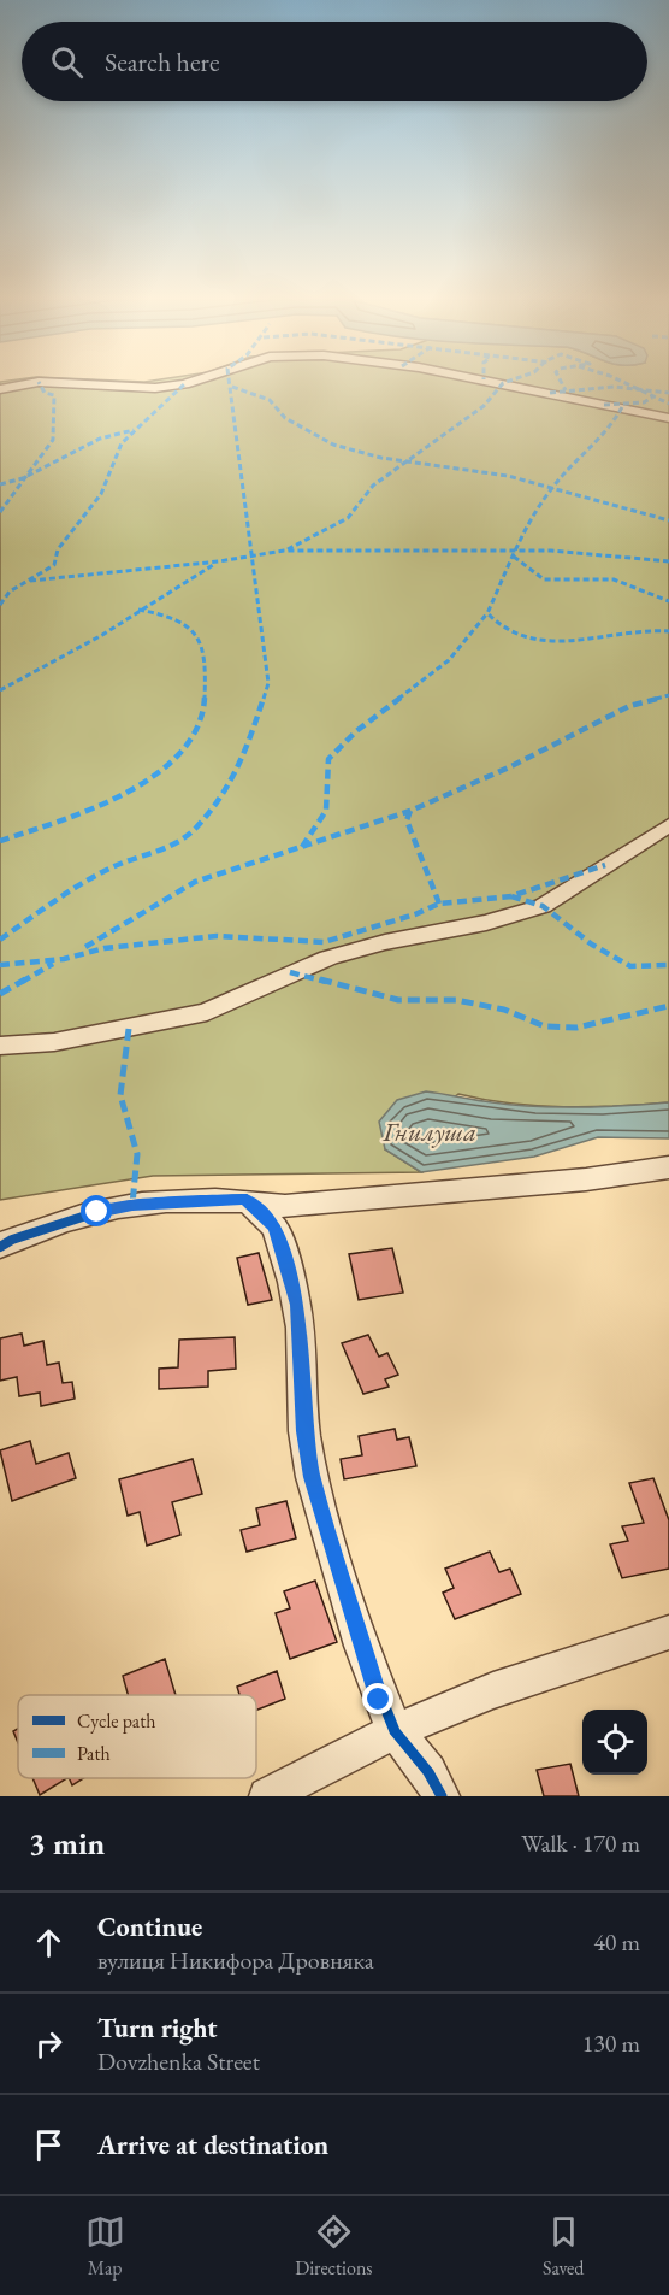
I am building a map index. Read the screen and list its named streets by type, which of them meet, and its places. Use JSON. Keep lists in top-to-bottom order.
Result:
{
  "water": ["Гнилуша"],
  "legend": ["Cycle path", "Path"],
  "page": {
    "search": "Search here",
    "heading": ["3 min", "Walk · 170 m"],
    "list": [
      ["Continue", "вулиця Никифора Дровняка", "40 m"],
      ["Turn right", "Dovzhenka Street", "130 m"],
      "Arrive at destination"
    ],
    "nav": ["Map", "Directions", "Saved"]
  }
}
